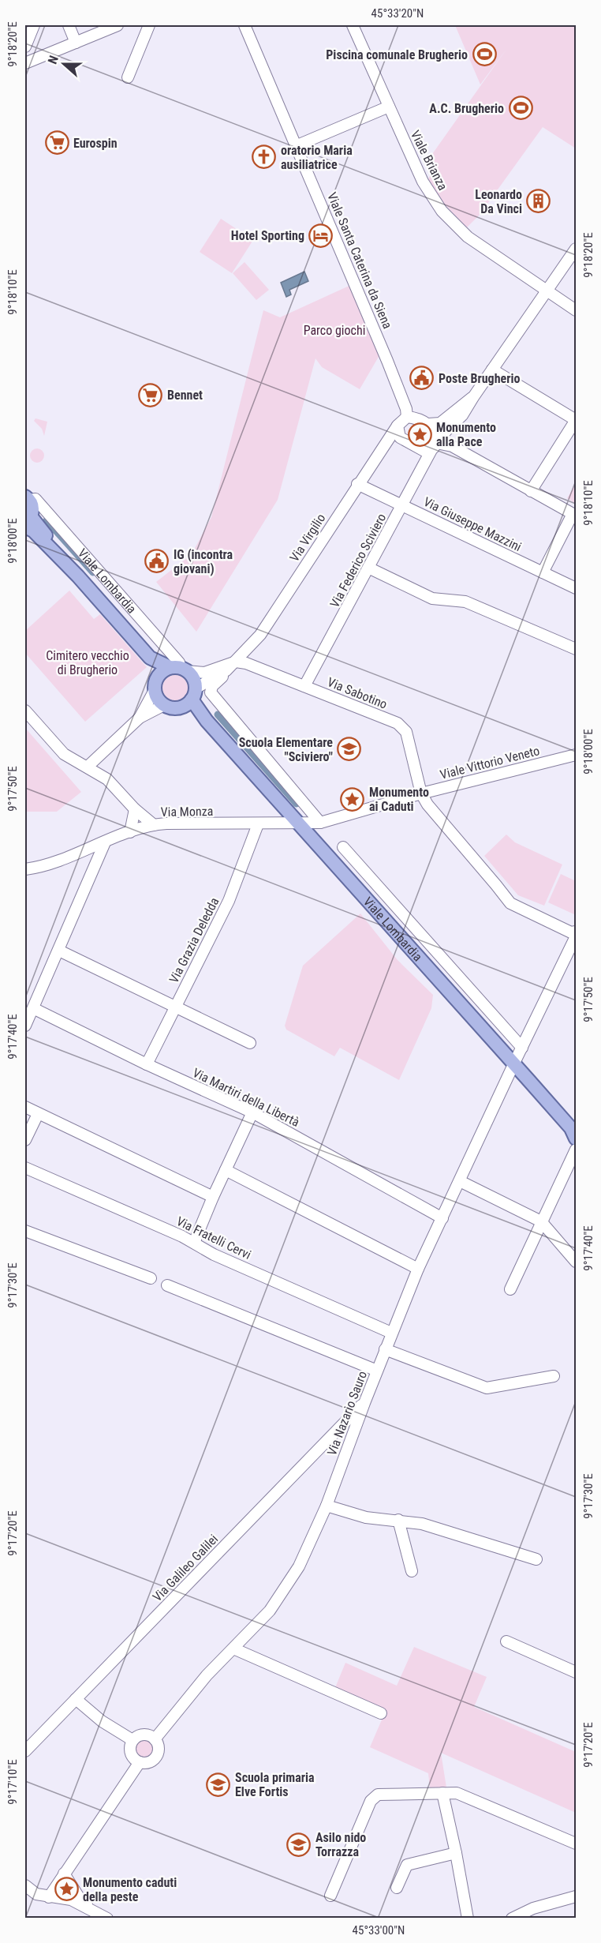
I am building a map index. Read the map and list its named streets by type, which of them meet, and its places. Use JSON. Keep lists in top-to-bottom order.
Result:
{
  "streets": {
    "main road": ["Viale Lombardia"],
    "street": [
      "Viale Brianza",
      "Viale Santa Caterina da Siena",
      "Via Giuseppe Mazzini",
      "Via Virgilio",
      "Via Federico Sciviero",
      "Via Sabotino",
      "Viale Vittorio Veneto",
      "Via Monza",
      "Via Grazia Deledda",
      "Via Martiri della Libertà",
      "Via Fratelli Cervi",
      "Via Nazario Sauro",
      "Via Galileo Galilei"
    ]
  },
  "crossings": [
    ["Viale Brianza", "Via Federico Sciviero"],
    ["Viale Santa Caterina da Siena", "Via Virgilio"],
    ["Viale Santa Caterina da Siena", "Via Federico Sciviero"],
    ["Via Giuseppe Mazzini", "Via Virgilio"],
    ["Via Giuseppe Mazzini", "Via Federico Sciviero"],
    ["Via Virgilio", "Via Federico Sciviero"],
    ["Via Virgilio", "Viale Lombardia"],
    ["Via Virgilio", "Via Sabotino"],
    ["Via Federico Sciviero", "Via Sabotino"],
    ["Viale Lombardia", "Viale Vittorio Veneto"],
    ["Viale Lombardia", "Via Monza"],
    ["Viale Lombardia", "Via Nazario Sauro"],
    ["Via Sabotino", "Viale Vittorio Veneto"],
    ["Viale Vittorio Veneto", "Via Monza"],
    ["Via Monza", "Via Grazia Deledda"],
    ["Via Grazia Deledda", "Via Martiri della Libertà"],
    ["Via Martiri della Libertà", "Via Nazario Sauro"],
    ["Via Fratelli Cervi", "Via Nazario Sauro"],
    ["Via Nazario Sauro", "Via Galileo Galilei"]
  ],
  "parks": ["Parco giochi", "Cimitero vecchio di Brugherio"],
  "places": {
    "sports": ["Piscina comunale Brugherio", "A.C. Brugherio"],
    "supermarket": ["Eurospin", "Bennet"],
    "church": ["oratorio Maria ausiliatrice"],
    "building": ["Leonardo Da Vinci"],
    "hotel": ["Hotel Sporting"],
    "public building": ["Poste Brugherio", "IG (incontra giovani)"],
    "place": ["Monumento alla Pace", "Monumento ai Caduti", "Monumento caduti della peste"],
    "school or university": ["Scuola Elementare \"Sciviero\"", "Scuola primaria Elve Fortis", "Asilo nido Torrazza"]
  },
  "north": "left",
  "coordinates": [
    "45°33'20\"N",
    "9°18'20\"E",
    "9°18'10\"E",
    "9°18'00\"E",
    "9°17'50\"E",
    "9°17'40\"E",
    "9°17'30\"E",
    "9°17'20\"E",
    "9°17'10\"E",
    "45°33'00\"N"
  ]
}
